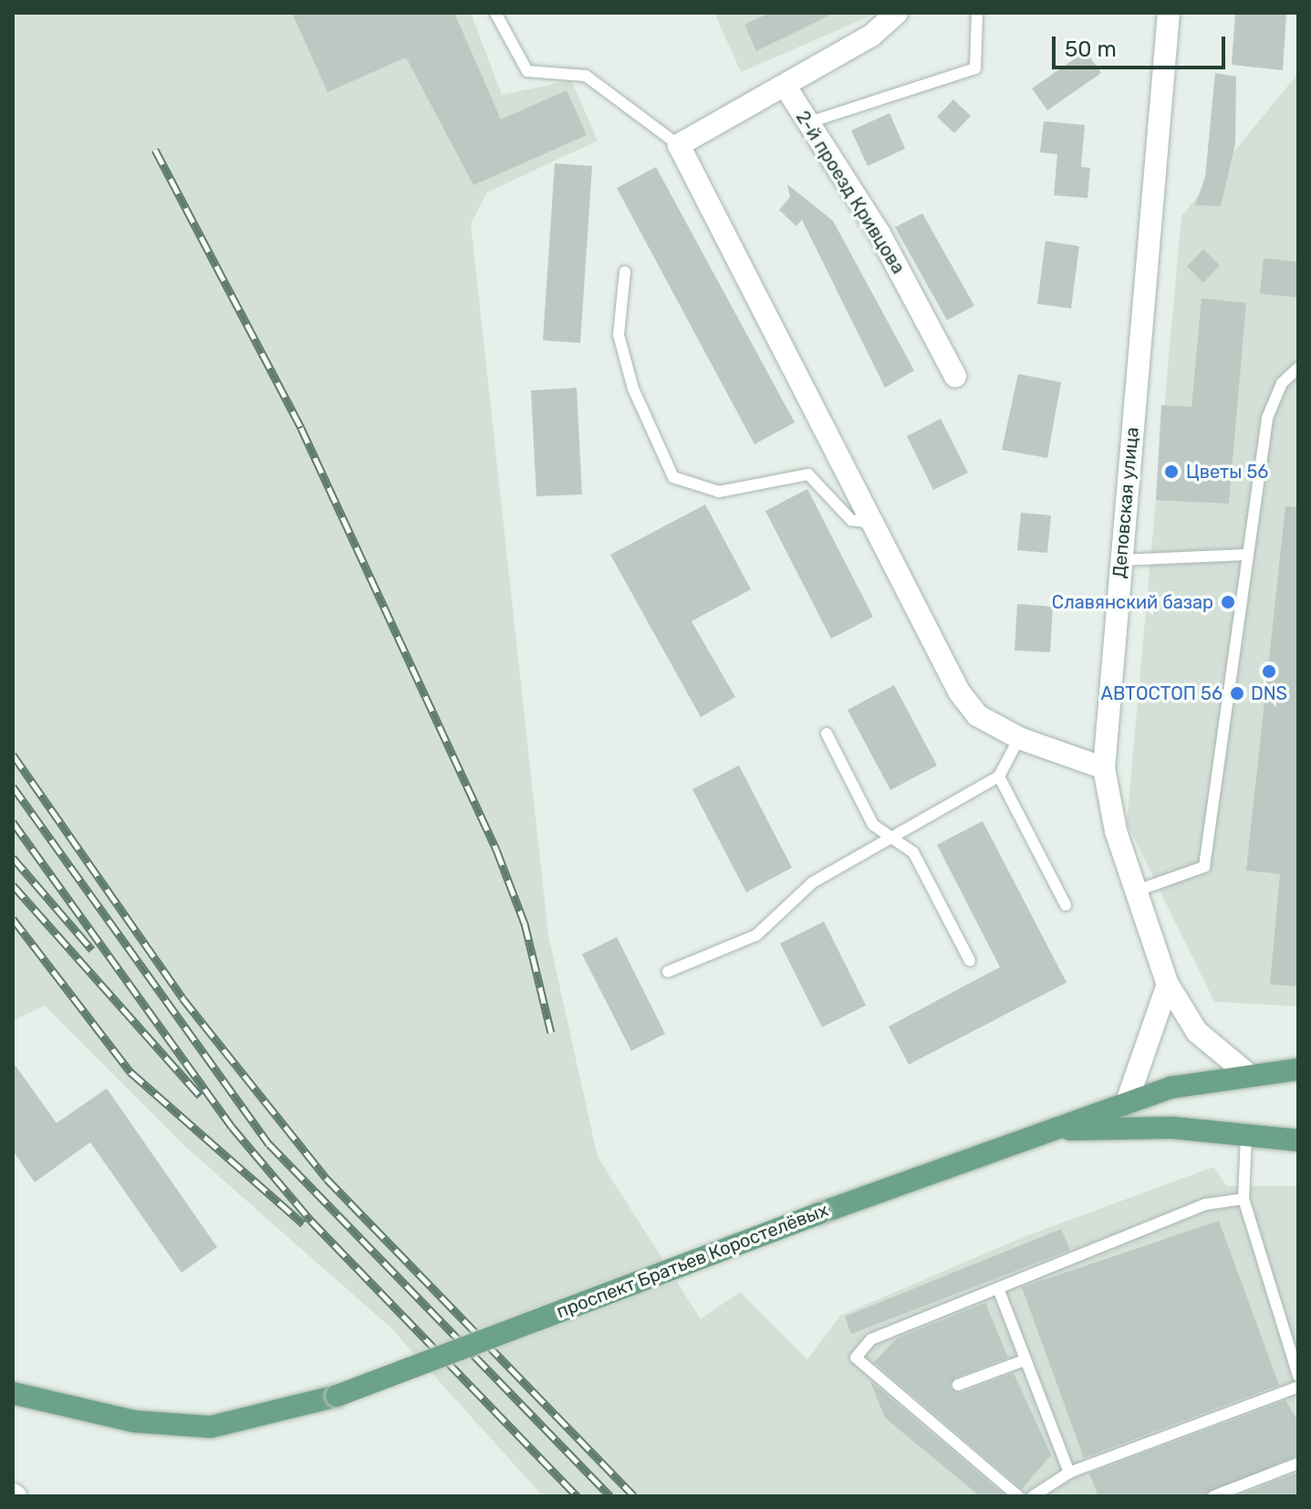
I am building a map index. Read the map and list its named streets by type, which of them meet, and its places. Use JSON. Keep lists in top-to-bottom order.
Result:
{
  "streets": {
    "main road": ["проспект Братьев Коростелёвых"],
    "street": ["2-й проезд Кривцова", "Деповская улица"]
  },
  "crossings": [
    ["Деповская улица", "проспект Братьев Коростелёвых"]
  ],
  "places": [
    "Цветы 56",
    "Славянский базар",
    "DNS",
    "АВТОСТОП 56"
  ],
  "scale_bar": "50 m"
}
